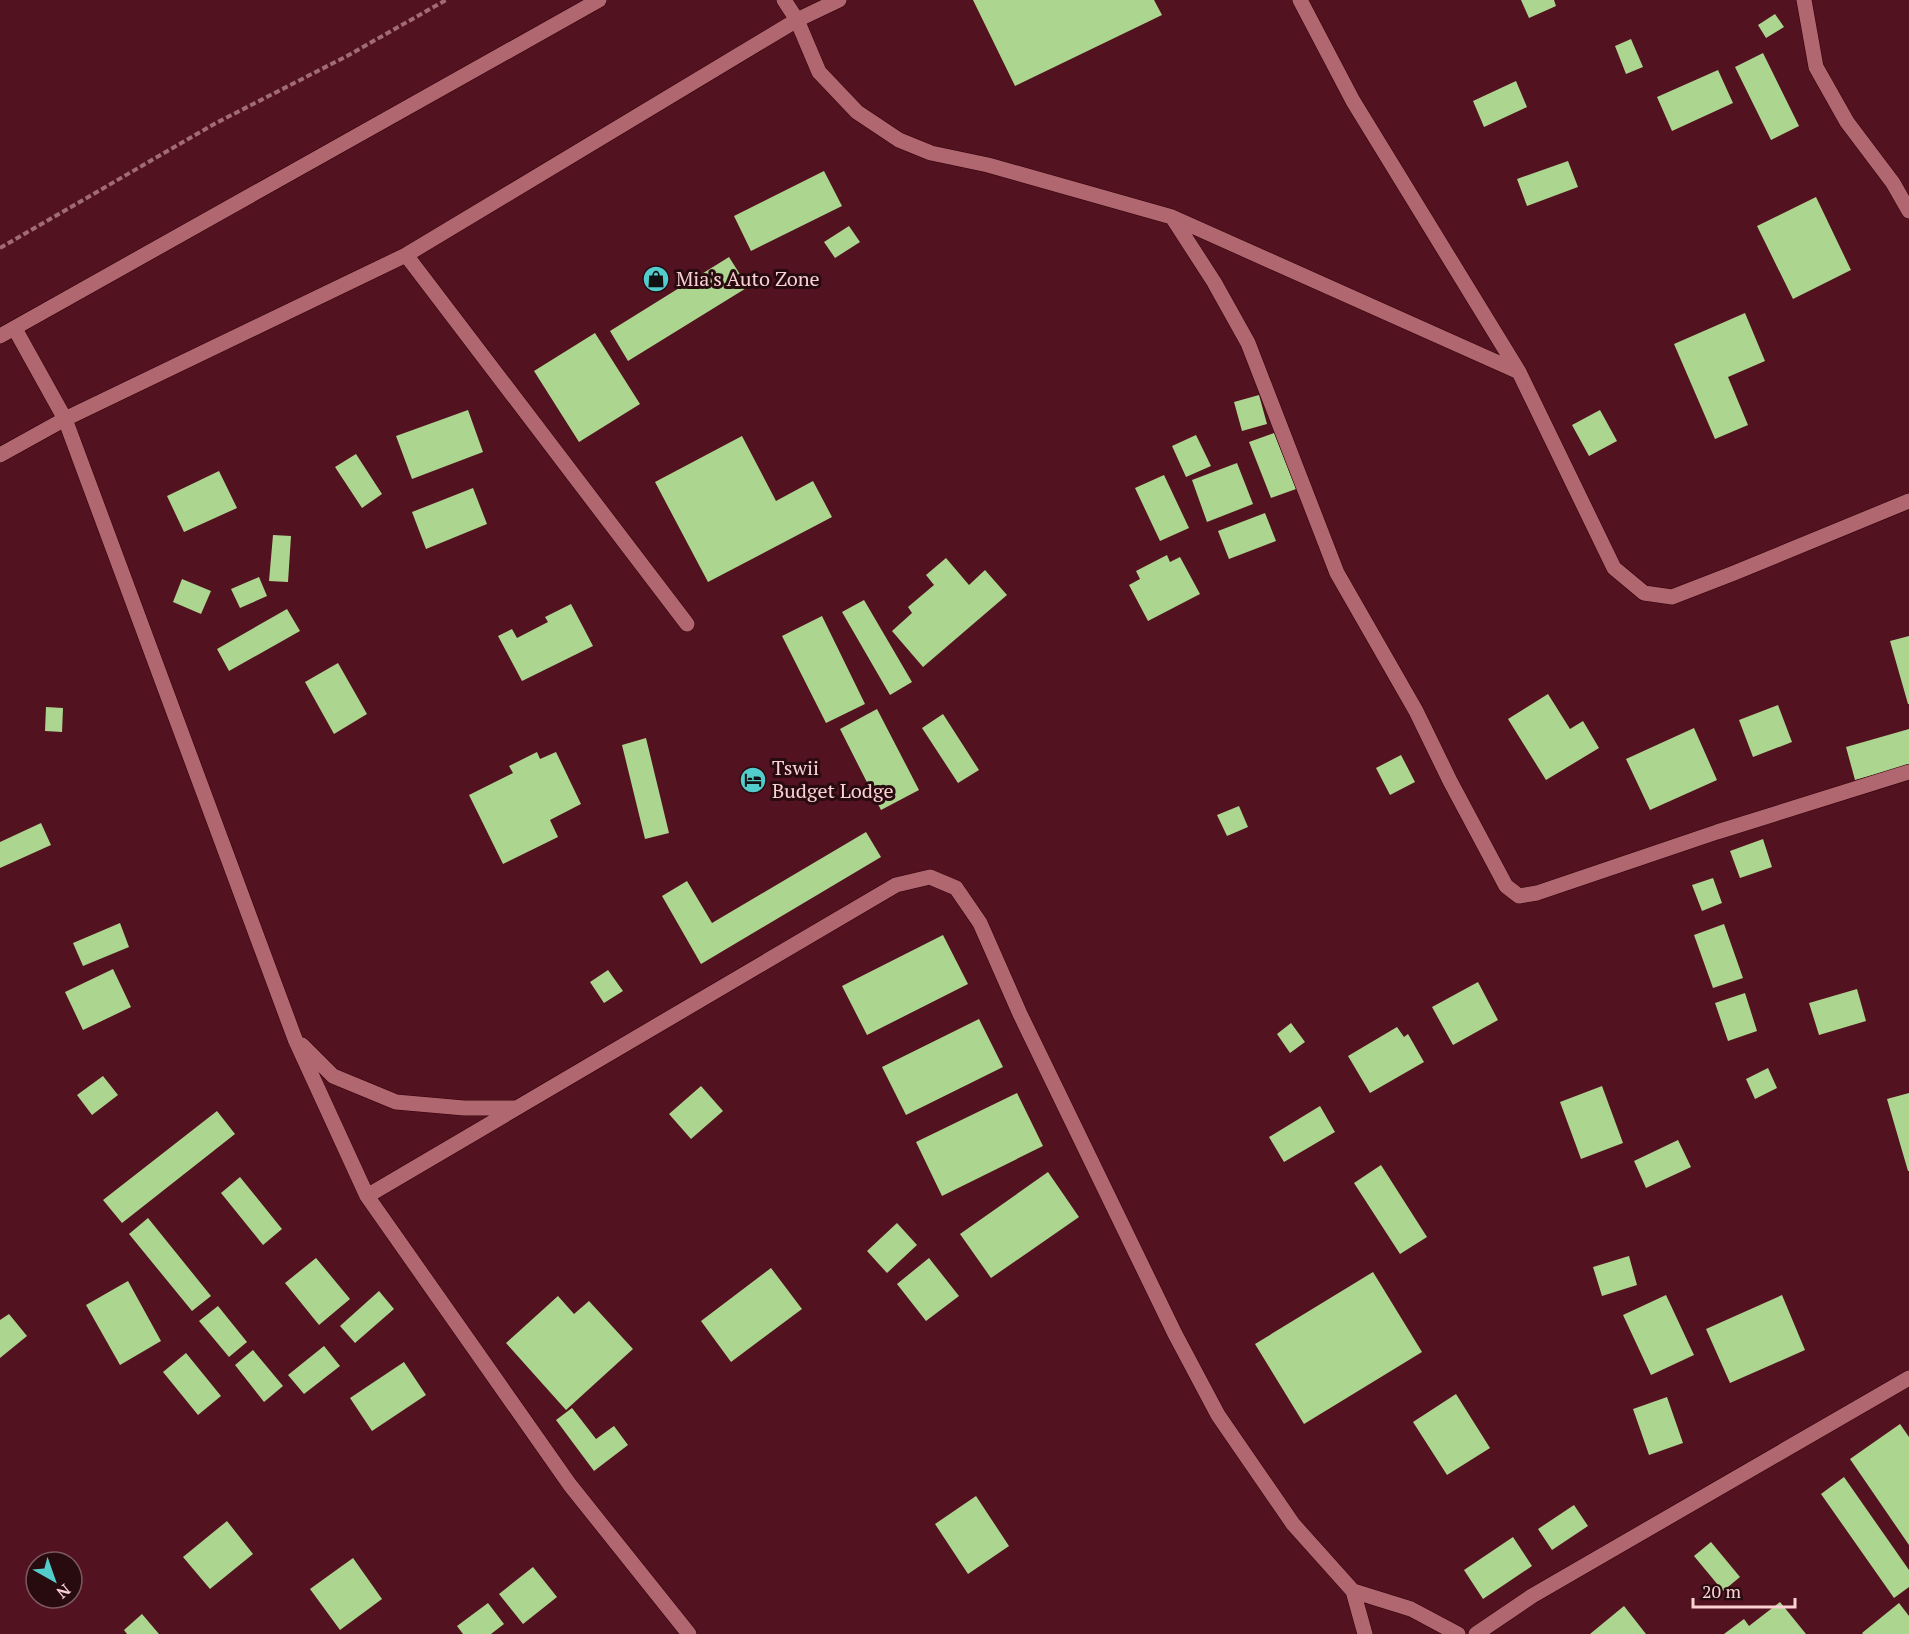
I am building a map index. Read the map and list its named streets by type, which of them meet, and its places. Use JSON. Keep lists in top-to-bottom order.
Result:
{
  "places": {
    "shop": ["Mia's Auto Zone"],
    "hotel": ["Tswii Budget Lodge"]
  },
  "scale_bar": "20 m",
  "north": "bottom right"
}
